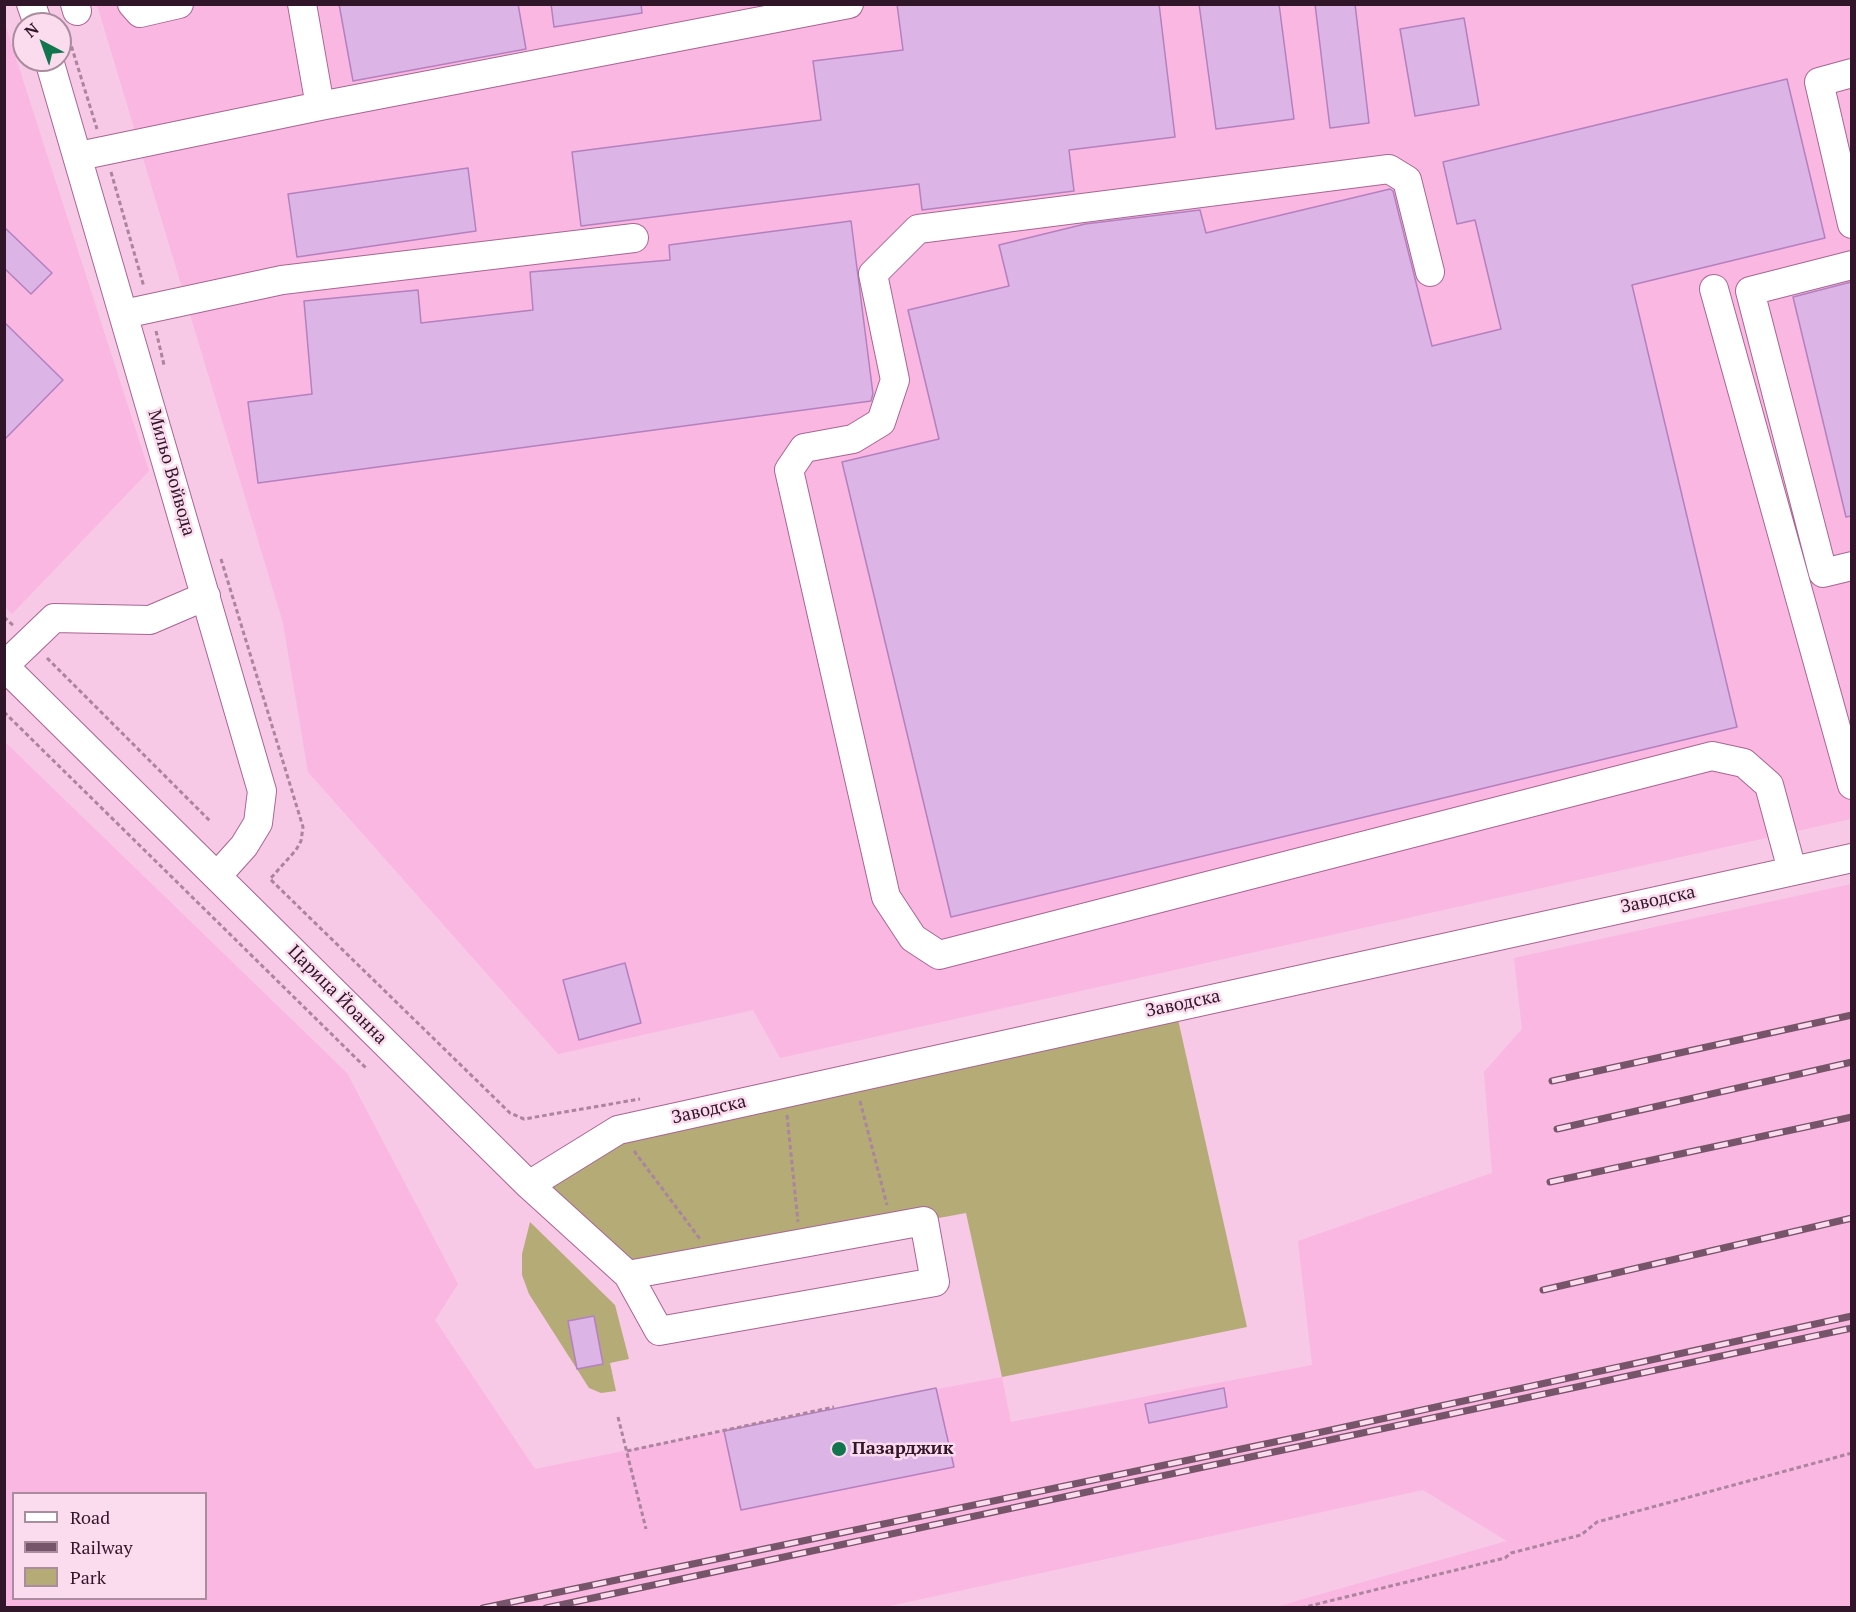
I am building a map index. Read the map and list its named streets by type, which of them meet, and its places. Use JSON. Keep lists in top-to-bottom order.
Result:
{
  "streets": {
    "street": ["Мильо Войвода", "Заводска", "Царица Йоанна"]
  },
  "crossings": [
    ["Мильо Войвода", "Царица Йоанна"],
    ["Заводска", "Царица Йоанна"]
  ],
  "places": ["Пазарджик"],
  "legend": ["Road", "Railway", "Park"],
  "north": "top left"
}
